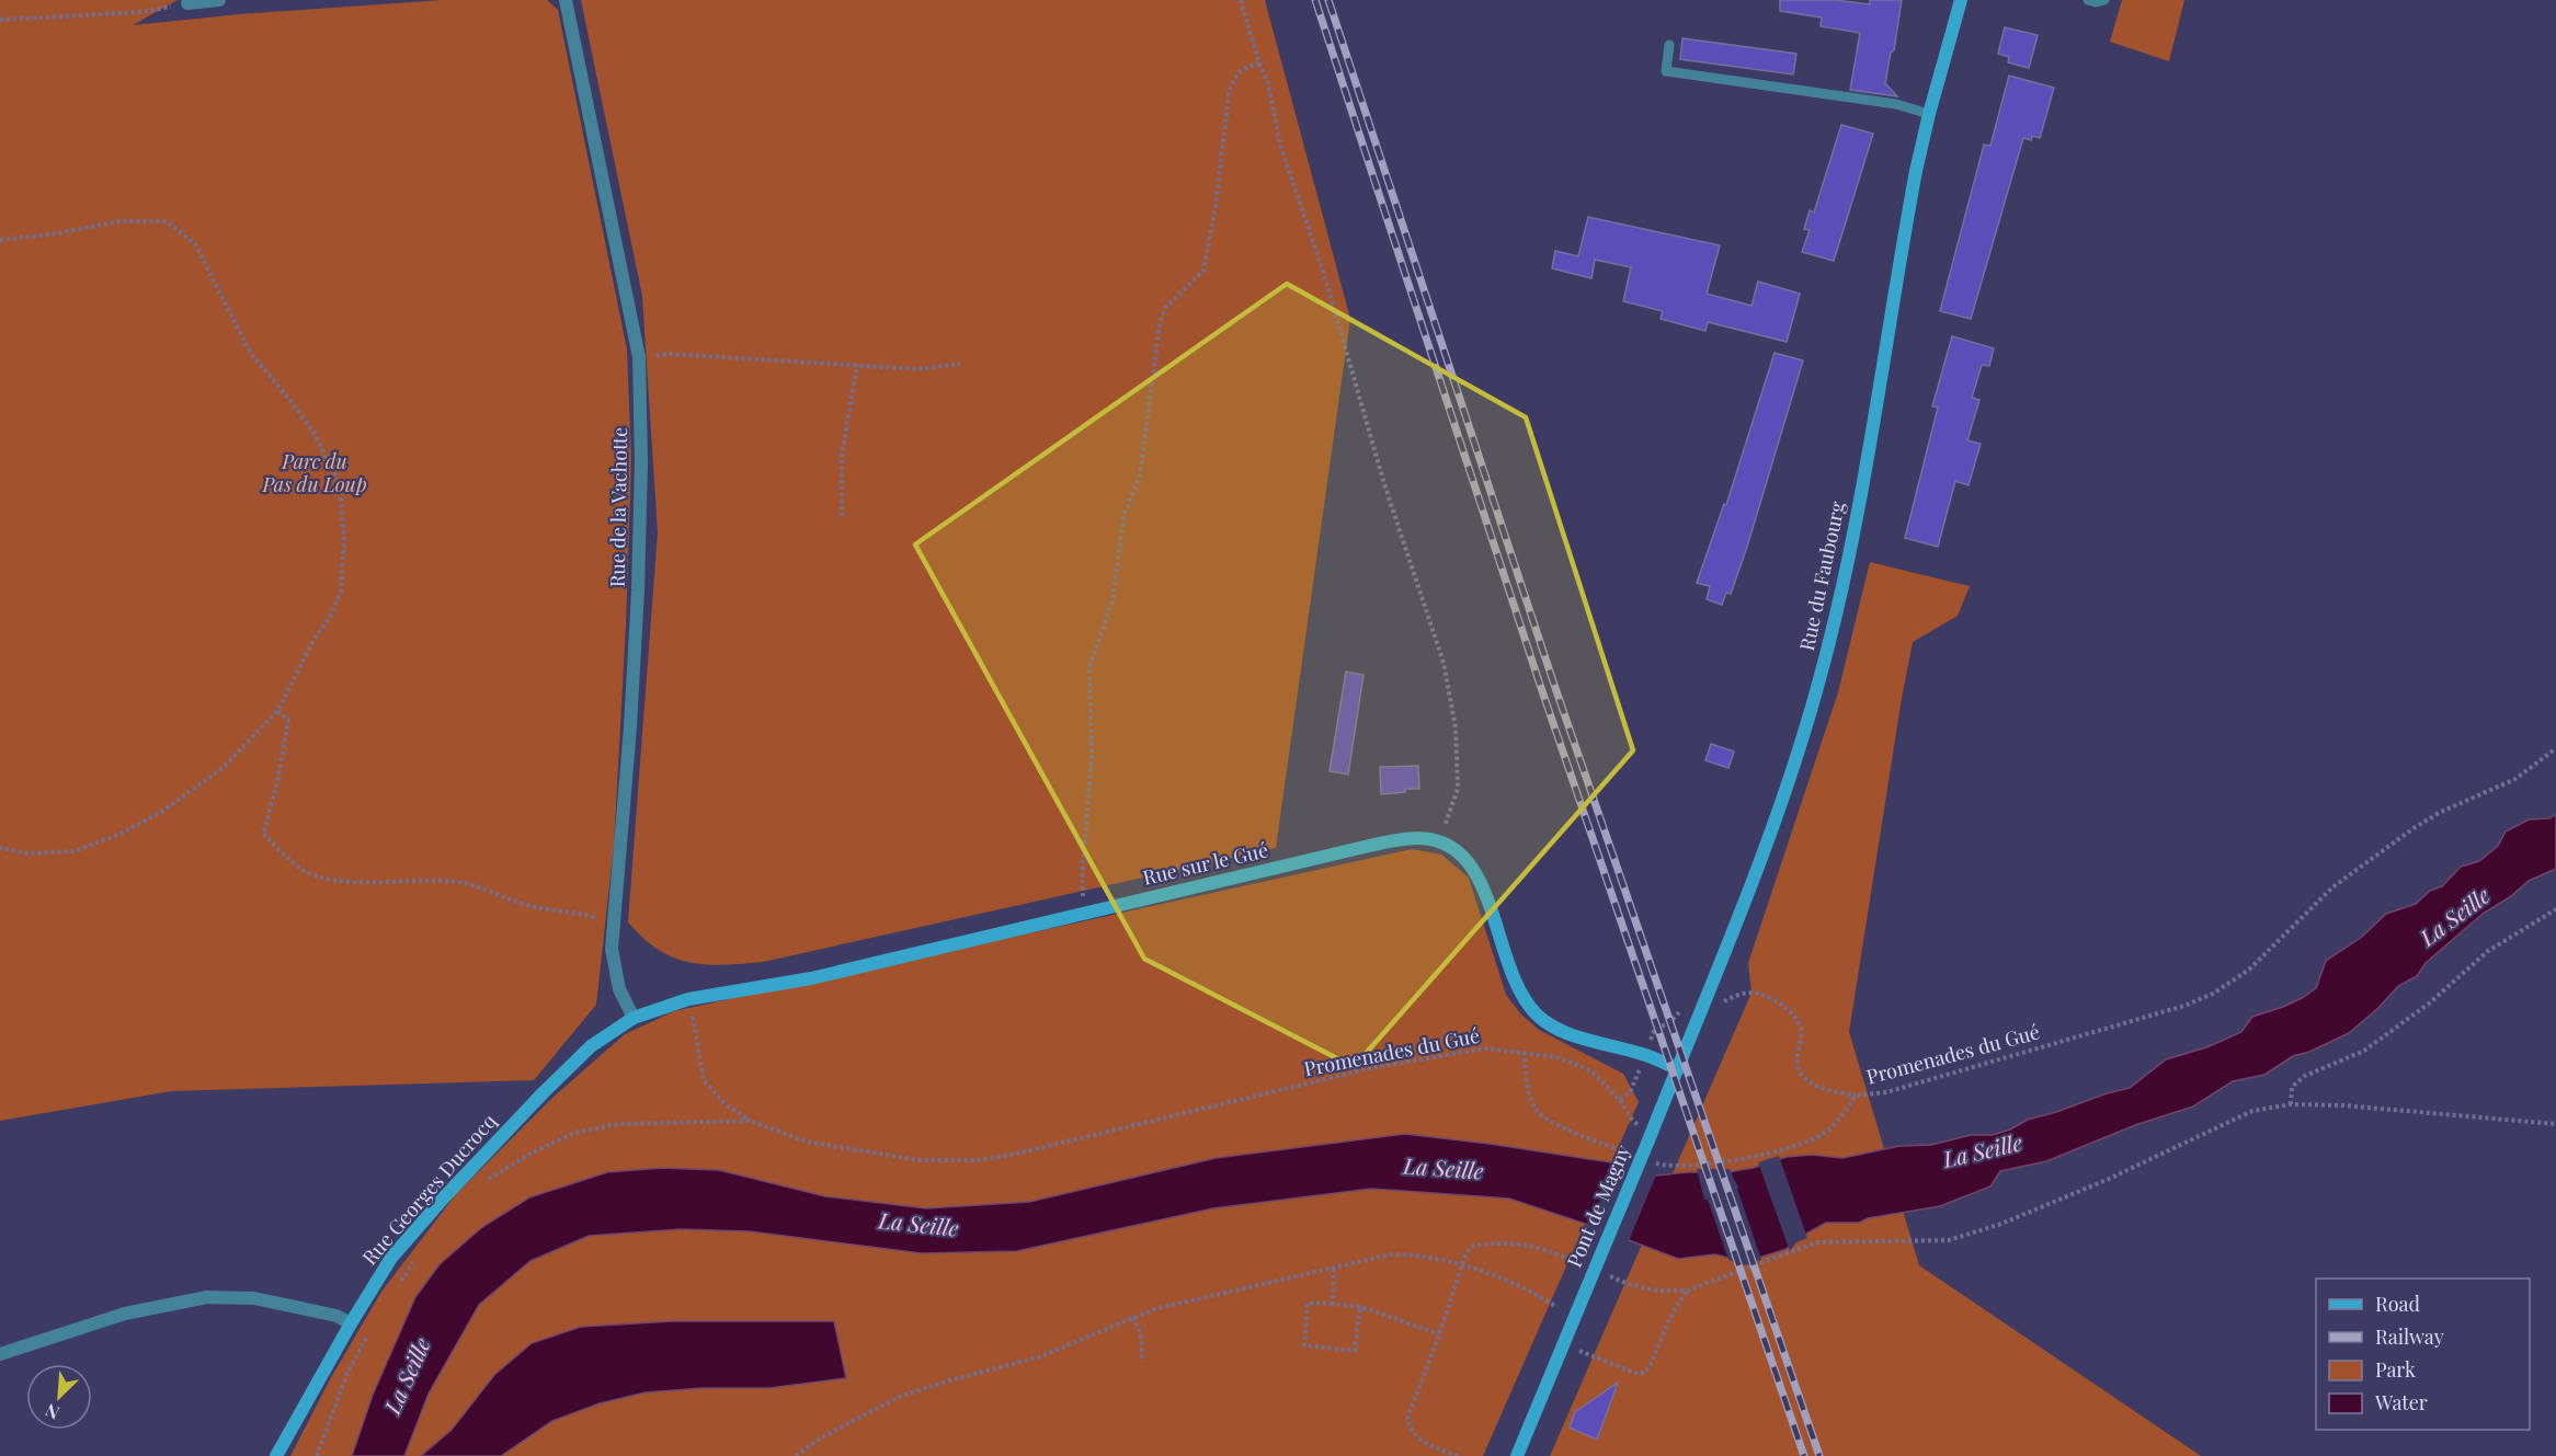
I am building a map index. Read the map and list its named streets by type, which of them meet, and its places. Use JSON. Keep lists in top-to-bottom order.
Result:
{
  "streets": {
    "street": [
      "Rue de la Vachotte",
      "Rue du Faubourg",
      "Rue sur le Gué",
      "Rue Georges Ducrocq",
      "Pont de Magny"
    ],
    "path": ["Promenades du Gué"]
  },
  "crossings": [
    ["Rue de la Vachotte", "Rue sur le Gué"],
    ["Rue de la Vachotte", "Rue Georges Ducrocq"],
    ["Rue du Faubourg", "Rue sur le Gué"],
    ["Rue du Faubourg", "Promenades du Gué"],
    ["Rue du Faubourg", "Pont de Magny"],
    ["Rue sur le Gué", "Rue Georges Ducrocq"]
  ],
  "water": ["La Seille"],
  "parks": ["Parc du Pas du Loup"],
  "legend": [
    "Road",
    "Railway",
    "Park",
    "Water"
  ],
  "north": "bottom left"
}
